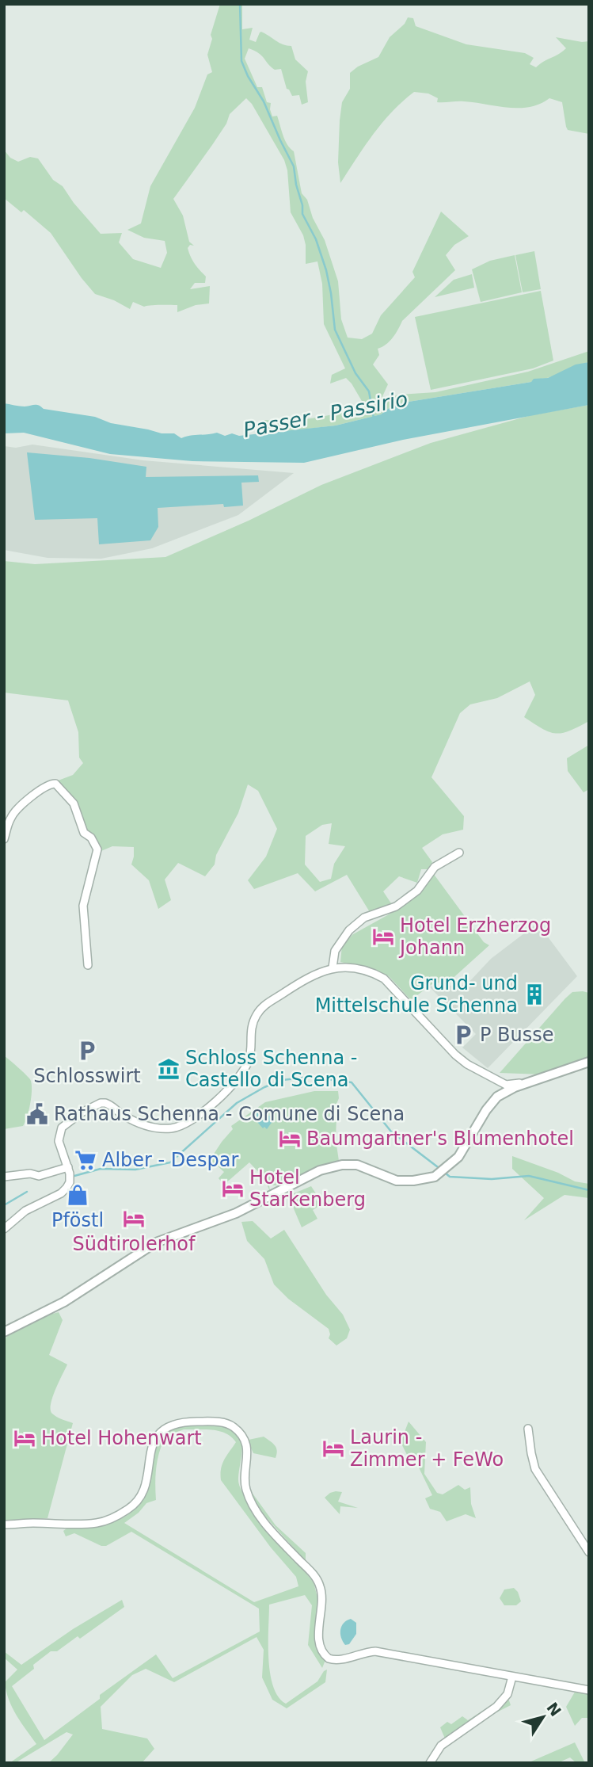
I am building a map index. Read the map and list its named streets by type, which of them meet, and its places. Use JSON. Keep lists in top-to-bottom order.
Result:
{
  "water": ["Passer - Passirio"],
  "places": {
    "hotel": [
      "Hotel Erzherzog Johann",
      "Baumgartner's Blumenhotel",
      "Hotel Starkenberg",
      "Südtirolerhof",
      "Hotel Hohenwart",
      "Laurin - Zimmer + FeWo"
    ],
    "building": ["Grund- und Mittelschule Schenna"],
    "parking": ["P Busse", "Schlosswirt"],
    "museum": ["Schloss Schenna - Castello di Scena"],
    "public building": ["Rathaus Schenna - Comune di Scena"],
    "supermarket": ["Alber - Despar"],
    "shop": ["Pföstl"]
  },
  "north": "top right"
}
